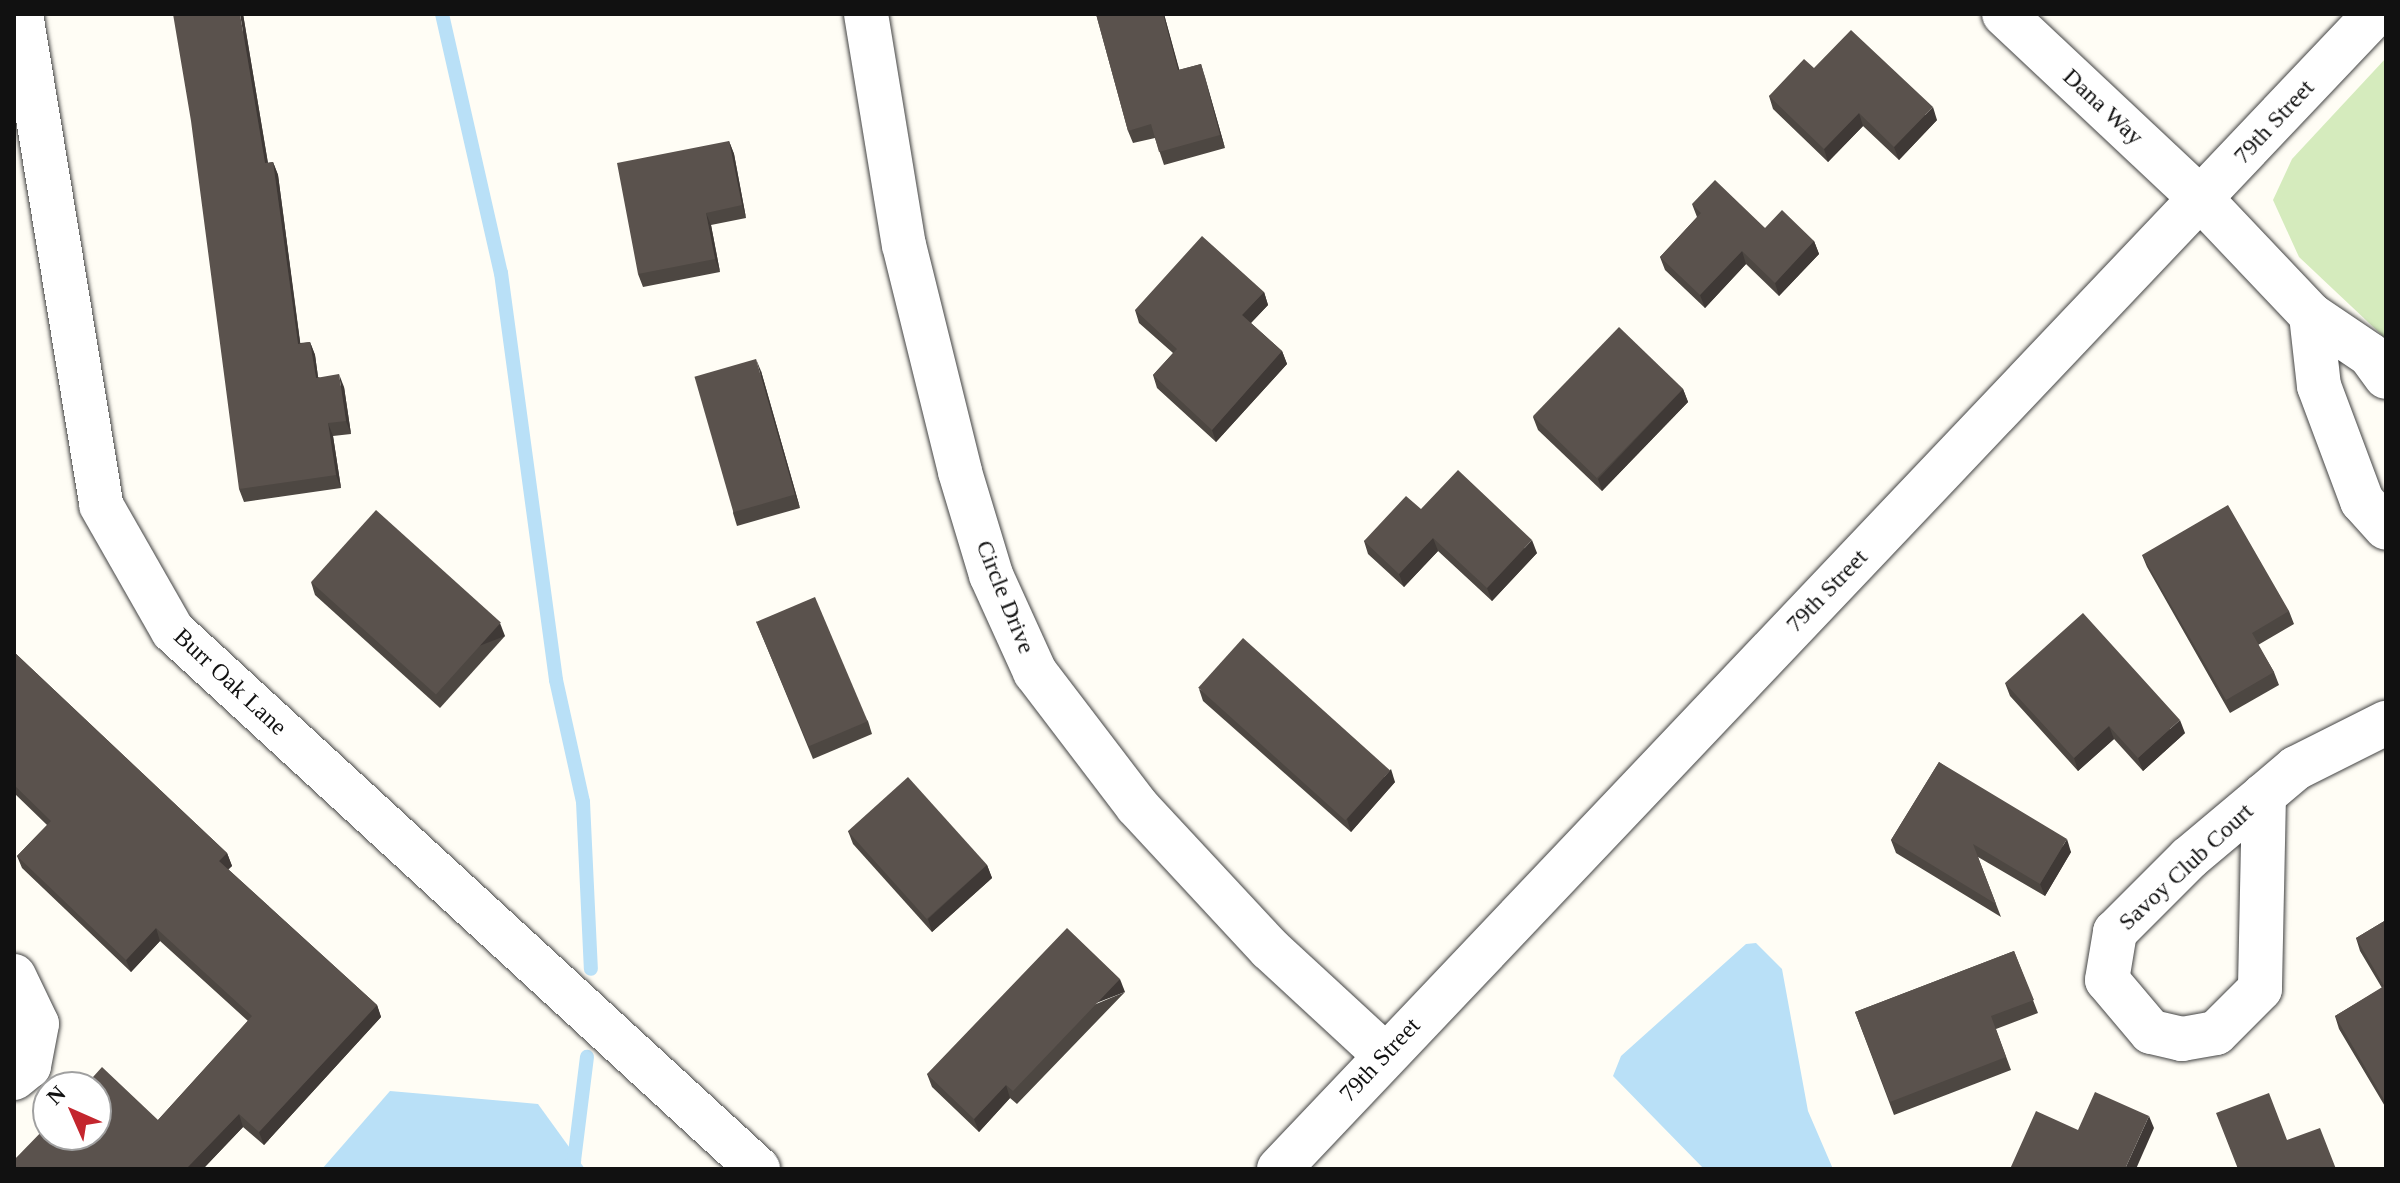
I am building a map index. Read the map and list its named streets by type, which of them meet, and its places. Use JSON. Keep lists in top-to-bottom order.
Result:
{
  "streets": {
    "street": [
      "Dana Way",
      "79th Street",
      "Circle Drive",
      "Burr Oak Lane",
      "Savoy Club Court"
    ]
  },
  "crossings": [
    ["Dana Way", "79th Street"],
    ["79th Street", "Circle Drive"]
  ],
  "north": "top left"
}
